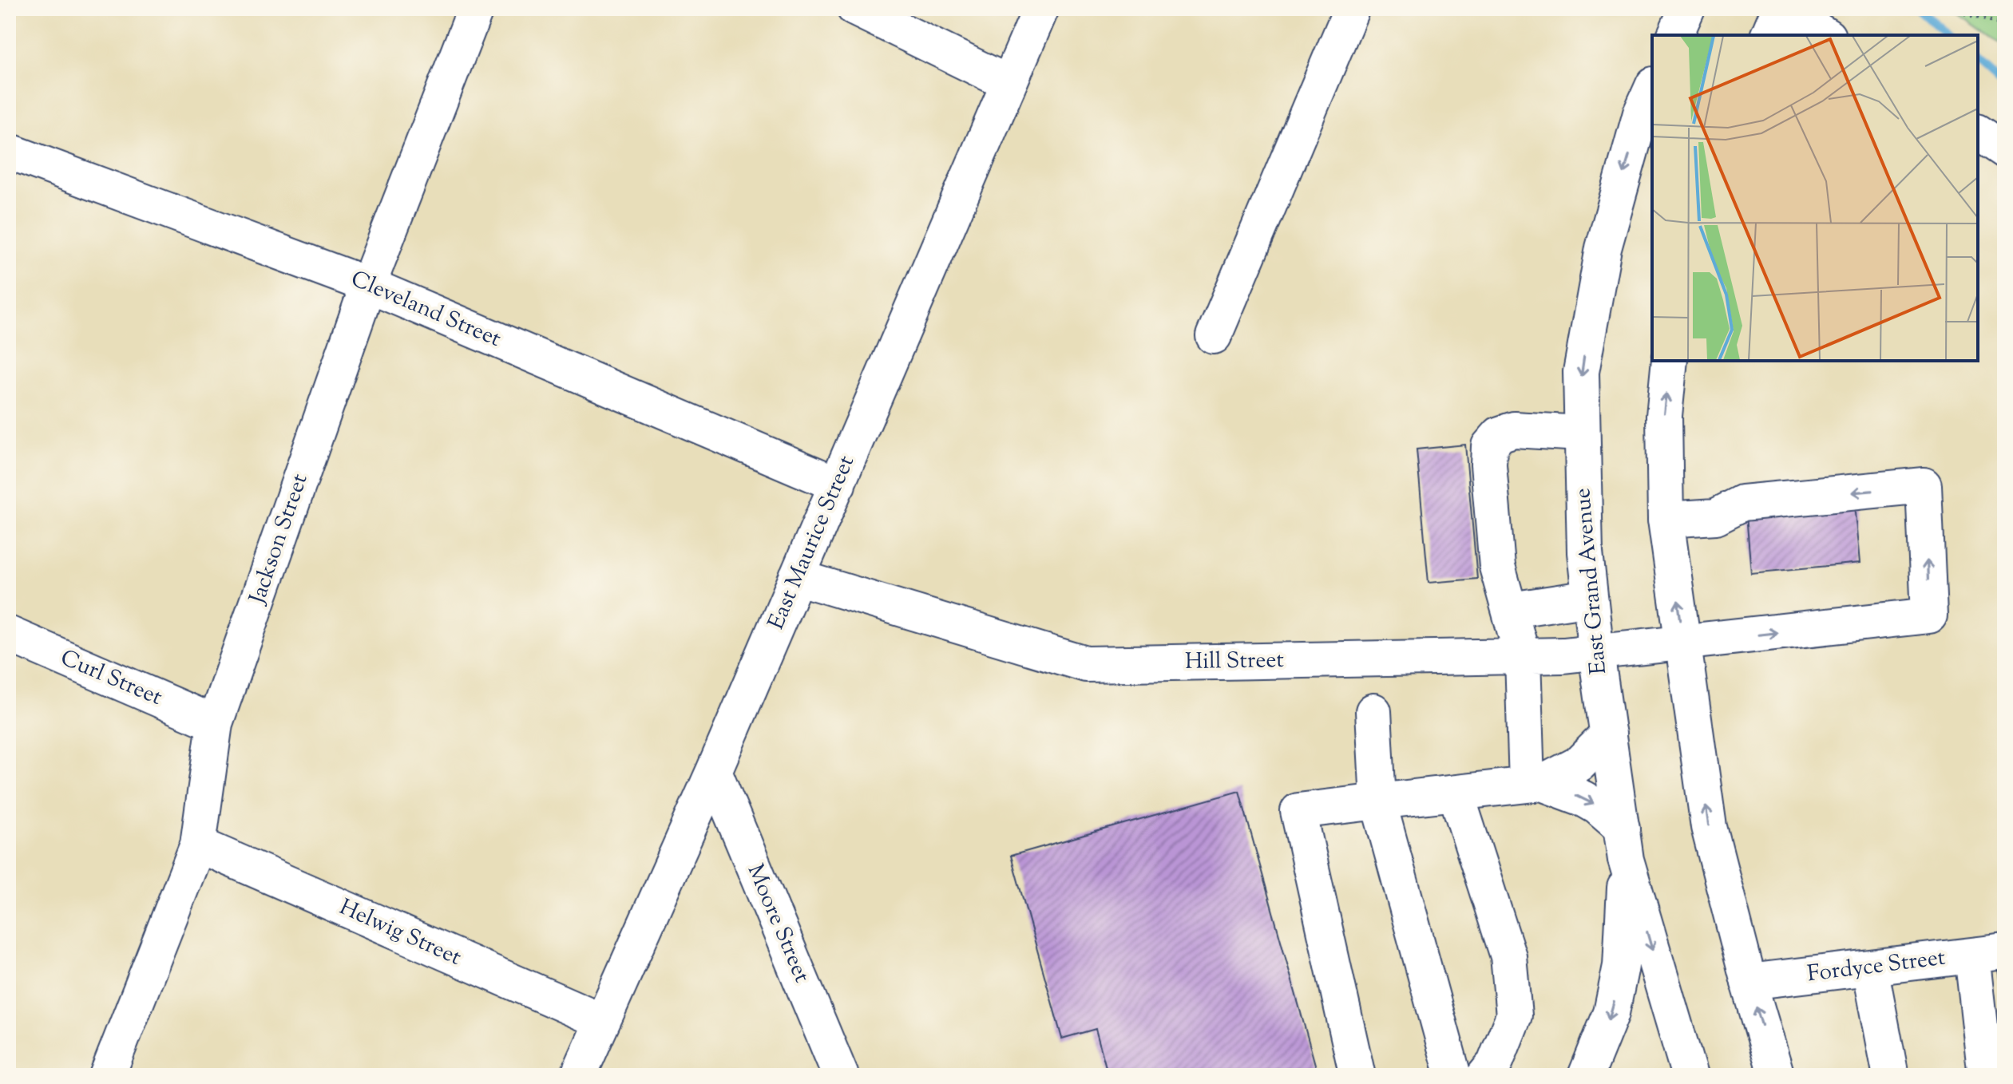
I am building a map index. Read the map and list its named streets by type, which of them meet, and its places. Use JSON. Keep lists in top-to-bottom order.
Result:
{
  "streets": {
    "street": [
      "Cleveland Street",
      "Jackson Street",
      "East Maurice Street",
      "East Grand Avenue",
      "Hill Street",
      "Curl Street",
      "Moore Street",
      "Helwig Street",
      "Fordyce Street"
    ]
  },
  "crossings": [
    ["Cleveland Street", "Jackson Street"],
    ["Cleveland Street", "East Maurice Street"],
    ["Jackson Street", "Curl Street"],
    ["Jackson Street", "Helwig Street"],
    ["East Maurice Street", "Hill Street"],
    ["East Maurice Street", "Moore Street"],
    ["East Maurice Street", "Helwig Street"],
    ["East Grand Avenue", "Hill Street"]
  ]
}
